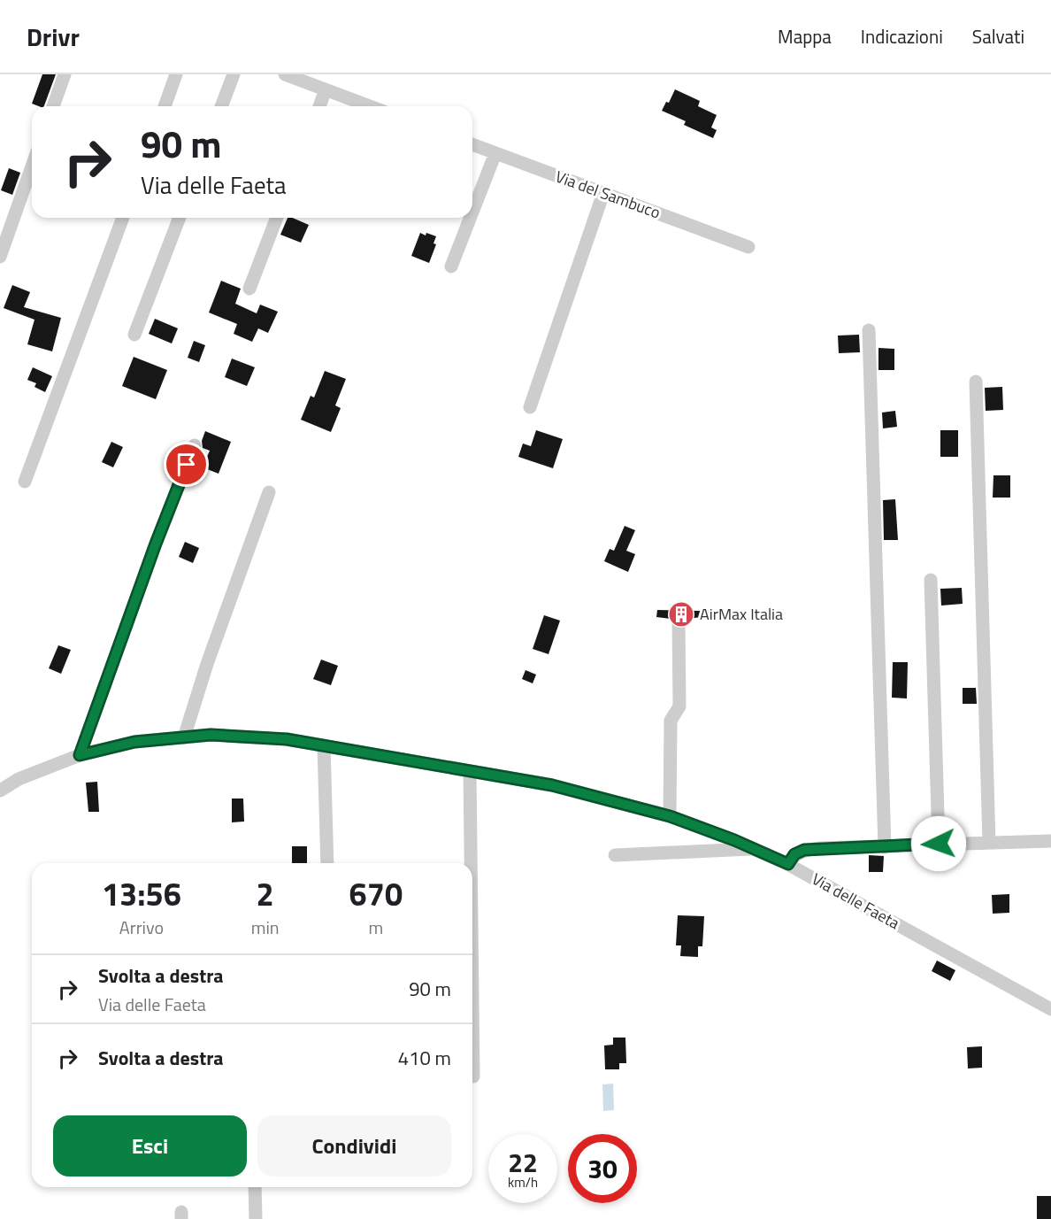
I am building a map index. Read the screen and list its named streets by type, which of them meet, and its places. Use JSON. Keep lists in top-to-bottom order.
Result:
{
  "streets": {
    "street": ["Via del Sambuco", "Via delle Faeta"]
  },
  "places": {
    "building": ["AirMax Italia"]
  },
  "page": {
    "header": "Drivr",
    "nav": ["Mappa", "Indicazioni", "Salvati"],
    "turn": ["90 m", "Via delle Faeta"],
    "eta": [
      "13:56",
      "Arrivo",
      "2",
      "min",
      "670",
      "m"
    ],
    "list": [
      {
        "name": "Svolta a destra",
        "note": "Via delle Faeta",
        "value": "90 m"
      },
      {
        "name": "Svolta a destra",
        "value": "410 m"
      }
    ],
    "buttons": ["Esci", "Condividi"],
    "speed": "22 km/h",
    "limit": "30"
  }
}
